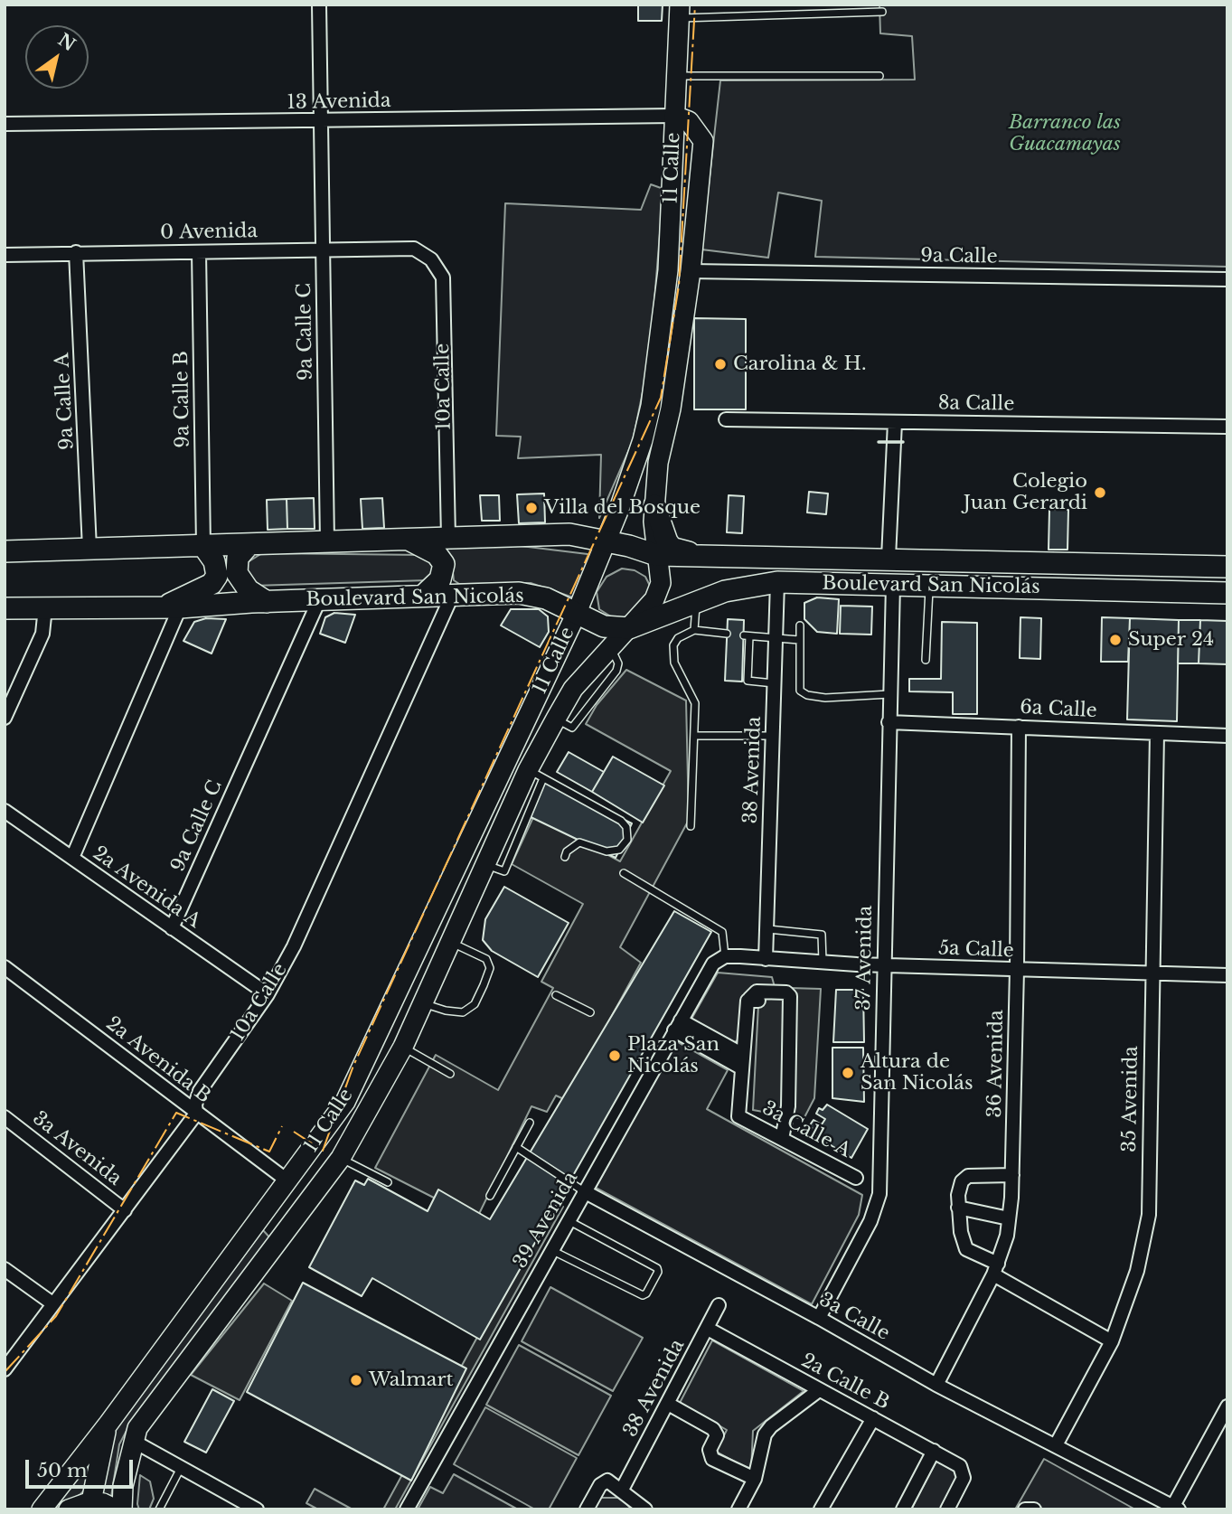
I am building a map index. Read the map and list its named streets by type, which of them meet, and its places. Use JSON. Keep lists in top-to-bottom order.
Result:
{
  "streets": {
    "main road": ["11 Calle", "Boulevard San Nicolás"],
    "street": [
      "13 Avenida",
      "0 Avenida",
      "9a Calle",
      "9a Calle C",
      "10a Calle",
      "9a Calle B",
      "9a Calle A",
      "8a Calle",
      "6a Calle",
      "38 Avenida",
      "2a Avenida A",
      "5a Calle",
      "37 Avenida",
      "2a Avenida B",
      "36 Avenida",
      "35 Avenida",
      "3a Calle A",
      "3a Avenida",
      "39 Avenida",
      "3a Calle",
      "2a Calle B"
    ]
  },
  "crossings": [
    ["13 Avenida", "11 Calle"],
    ["13 Avenida", "9a Calle C"],
    ["11 Calle", "9a Calle"],
    ["11 Calle", "Boulevard San Nicolás"],
    ["11 Calle", "2a Avenida B"],
    ["0 Avenida", "9a Calle C"],
    ["0 Avenida", "10a Calle"],
    ["0 Avenida", "9a Calle B"],
    ["0 Avenida", "9a Calle A"],
    ["9a Calle C", "Boulevard San Nicolás"],
    ["9a Calle C", "2a Avenida A"],
    ["10a Calle", "Boulevard San Nicolás"],
    ["10a Calle", "2a Avenida A"],
    ["10a Calle", "2a Avenida B"],
    ["10a Calle", "3a Avenida"],
    ["9a Calle B", "Boulevard San Nicolás"],
    ["9a Calle A", "Boulevard San Nicolás"],
    ["Boulevard San Nicolás", "38 Avenida"],
    ["Boulevard San Nicolás", "37 Avenida"],
    ["6a Calle", "37 Avenida"],
    ["6a Calle", "36 Avenida"],
    ["6a Calle", "35 Avenida"],
    ["38 Avenida", "5a Calle"],
    ["38 Avenida", "2a Calle B"],
    ["5a Calle", "37 Avenida"],
    ["5a Calle", "36 Avenida"],
    ["5a Calle", "35 Avenida"],
    ["5a Calle", "39 Avenida"],
    ["37 Avenida", "3a Calle"],
    ["36 Avenida", "3a Calle"],
    ["35 Avenida", "3a Calle"],
    ["39 Avenida", "3a Calle"]
  ],
  "parks": ["Barranco las Guacamayas"],
  "places": [
    "Carolina & H.",
    "Colegio Juan Gerardi",
    "Villa del Bosque",
    "Super 24",
    "Plaza San Nicolás",
    "Altura de San Nicolás",
    "Walmart"
  ],
  "scale_bar": "50 m",
  "north": "top right"
}
